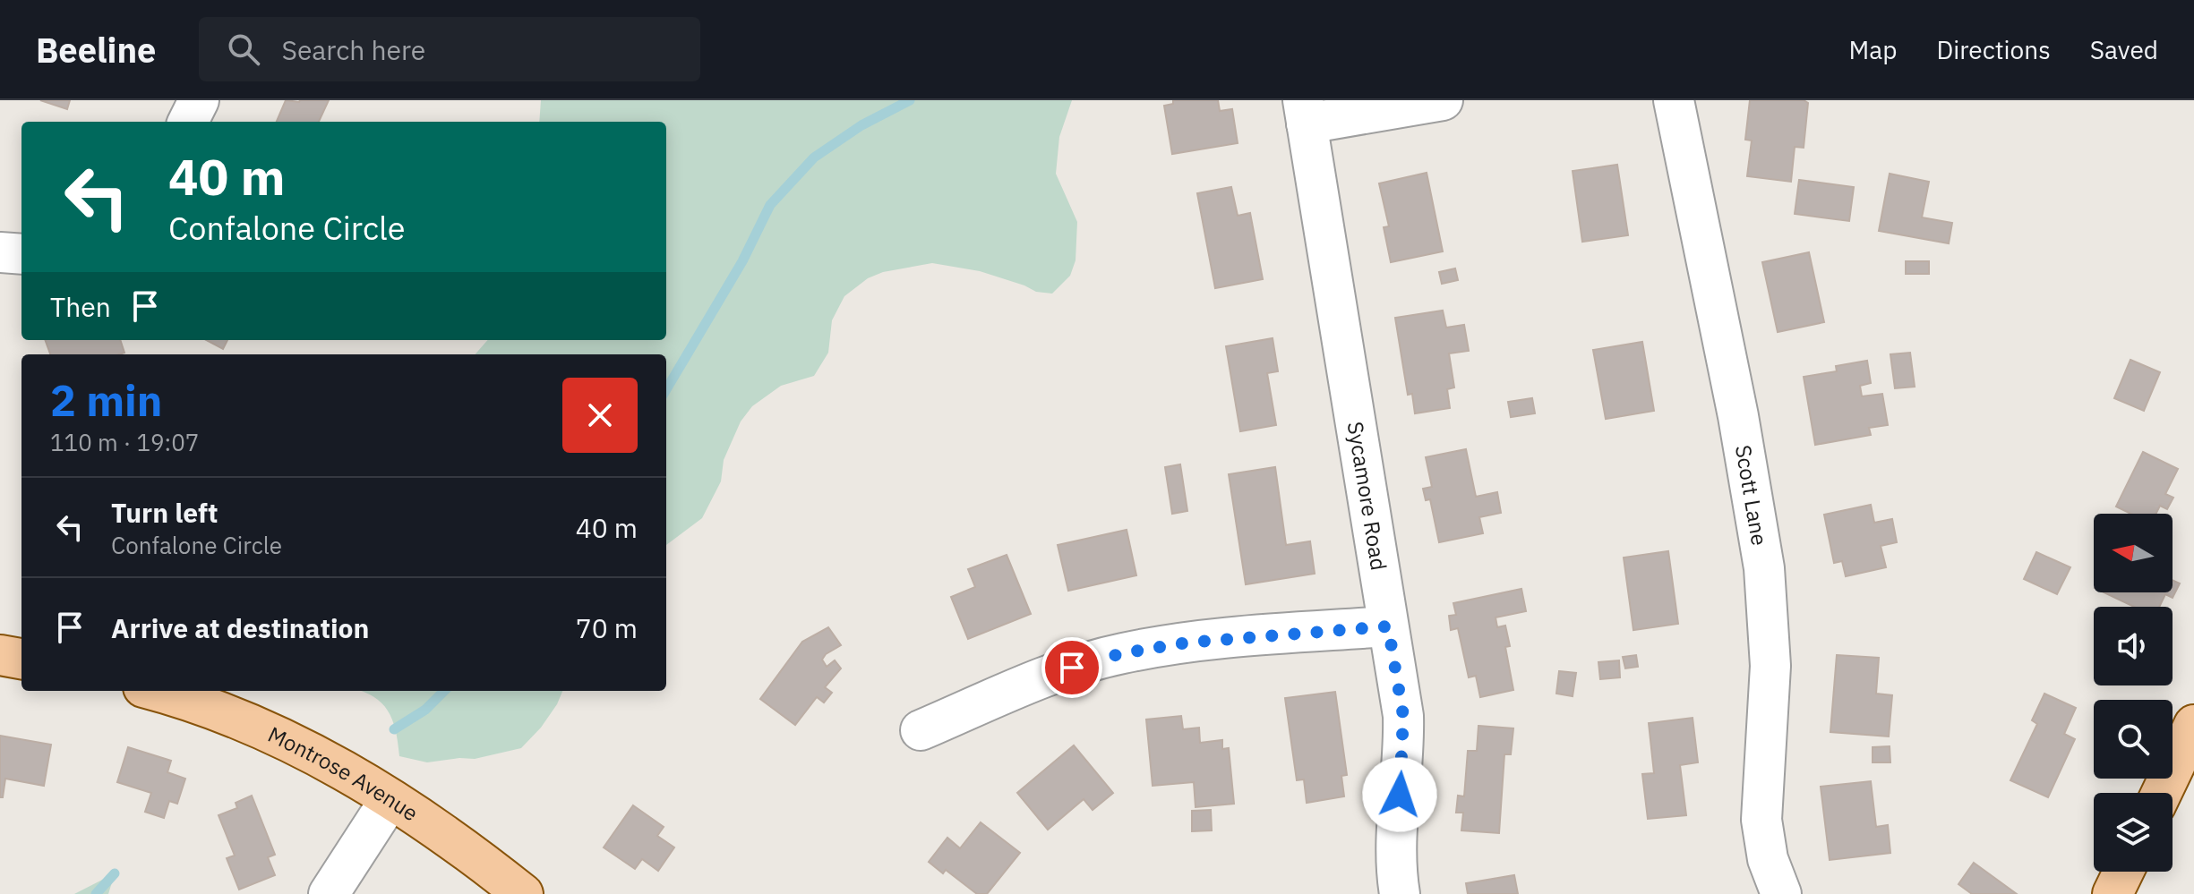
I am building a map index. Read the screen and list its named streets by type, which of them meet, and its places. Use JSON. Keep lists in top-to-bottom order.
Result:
{
  "streets": {
    "main road": ["Montrose Avenue"],
    "street": ["Scott Lane", "Sycamore Road"]
  },
  "north": "left",
  "page": {
    "header": "Beeline",
    "search": "Search here",
    "nav": ["Map", "Directions", "Saved"],
    "turn": ["40 m", "Confalone Circle"],
    "then": "Then",
    "heading": ["2 min", "110 m · 19:07"],
    "list": [
      {
        "name": "Turn left",
        "note": "Confalone Circle",
        "value": "40 m"
      },
      {
        "name": "Arrive at destination",
        "value": "70 m"
      }
    ]
  }
}
